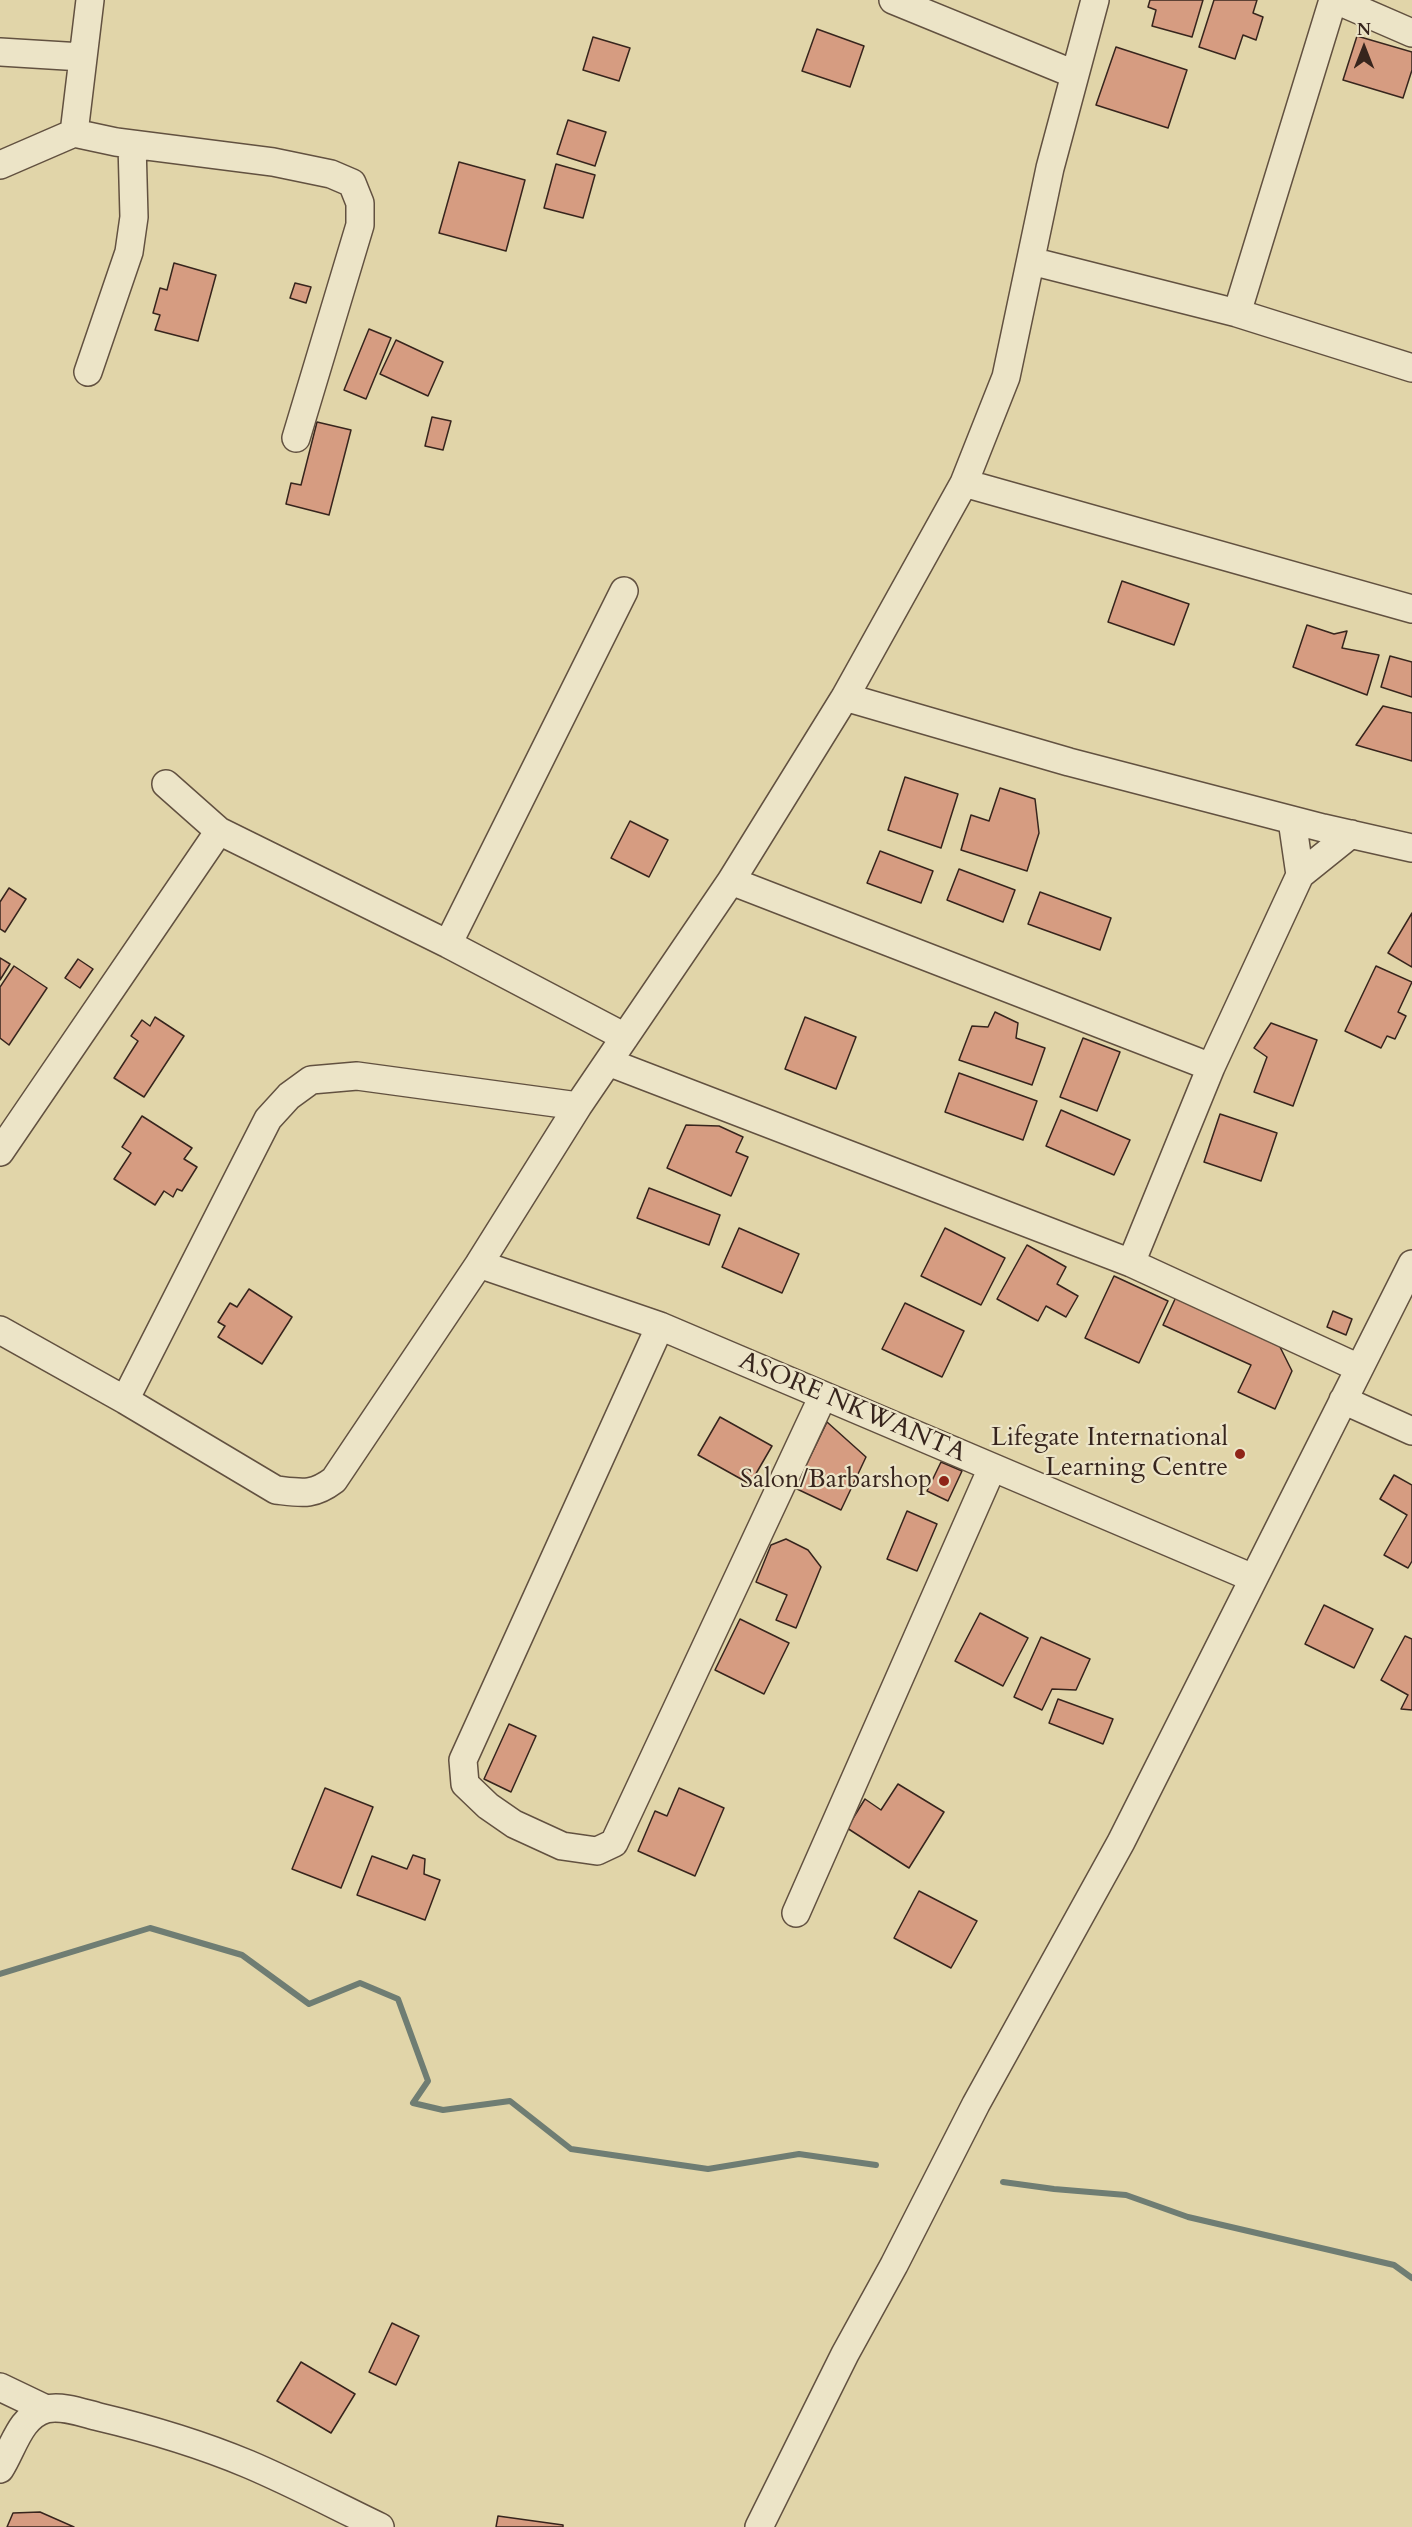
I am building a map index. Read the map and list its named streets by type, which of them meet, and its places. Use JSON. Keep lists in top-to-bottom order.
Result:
{
  "streets": {
    "street": ["ASORE NKWANTA"]
  },
  "places": ["Lifegate International Learning Centre", "Salon/Barbarshop"],
  "north": "top"
}
